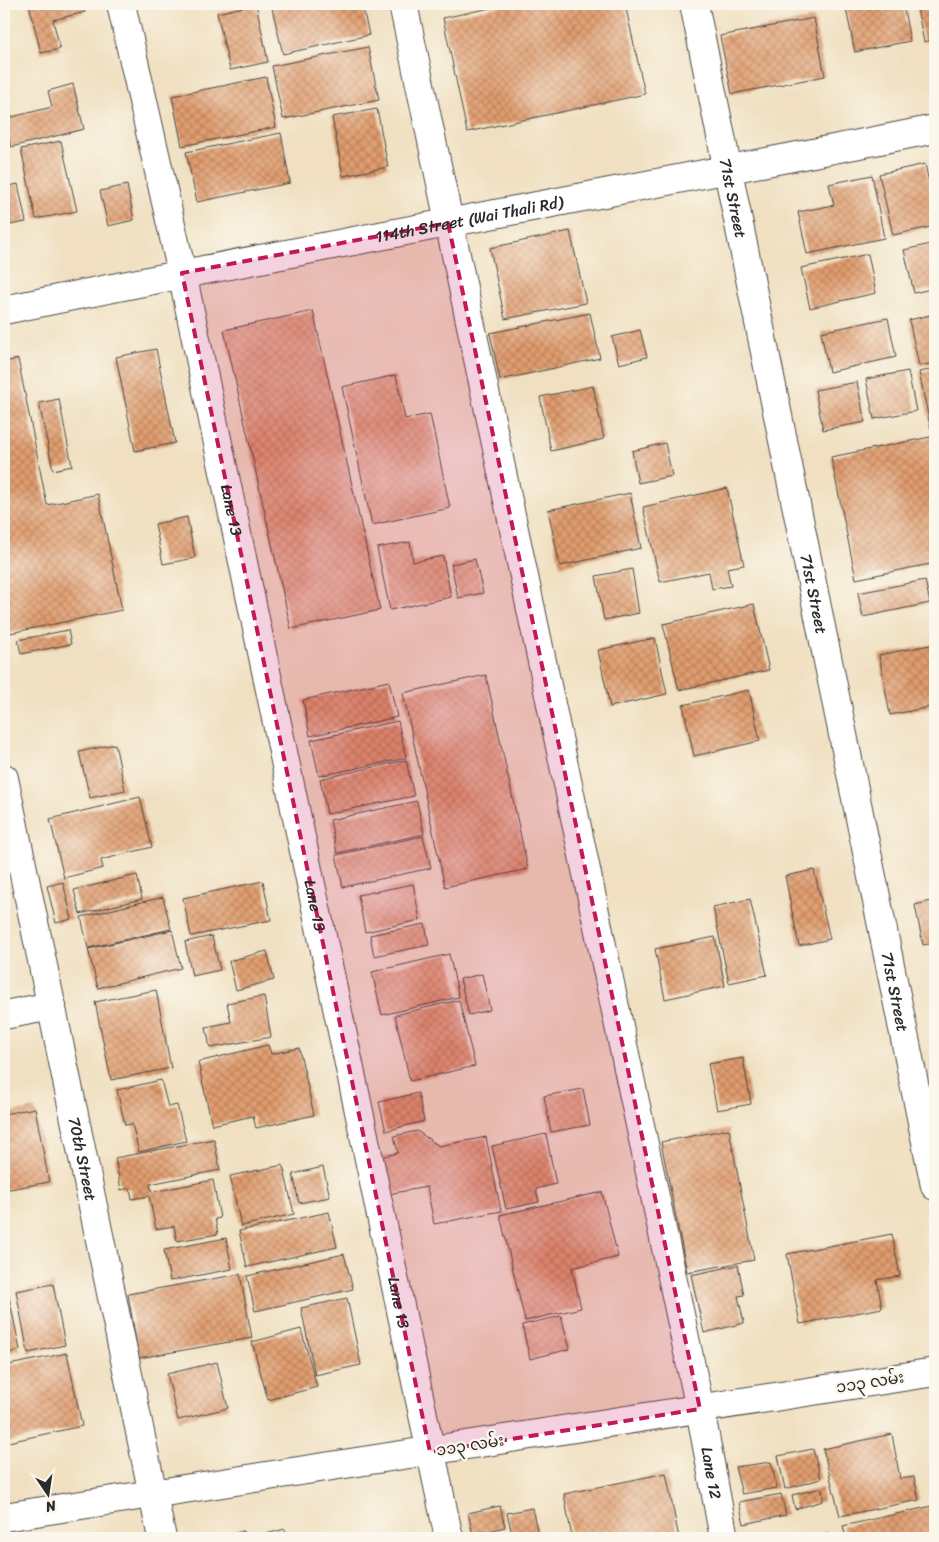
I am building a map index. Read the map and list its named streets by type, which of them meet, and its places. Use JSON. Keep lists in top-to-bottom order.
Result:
{
  "streets": {
    "street": [
      "71st Street",
      "114th Street (Wai Thali Rd)",
      "Lane 13",
      "70th Street",
      "၁၁၃ လမ်း",
      "Lane 12"
    ]
  },
  "crossings": [
    ["71st Street", "114th Street (Wai Thali Rd)"],
    ["114th Street (Wai Thali Rd)", "Lane 13"],
    ["114th Street (Wai Thali Rd)", "Lane 12"],
    ["Lane 13", "၁၁၃ လမ်း"],
    ["70th Street", "၁၁၃ လမ်း"],
    ["၁၁၃ လမ်း", "Lane 12"]
  ],
  "north": "bottom"
}
